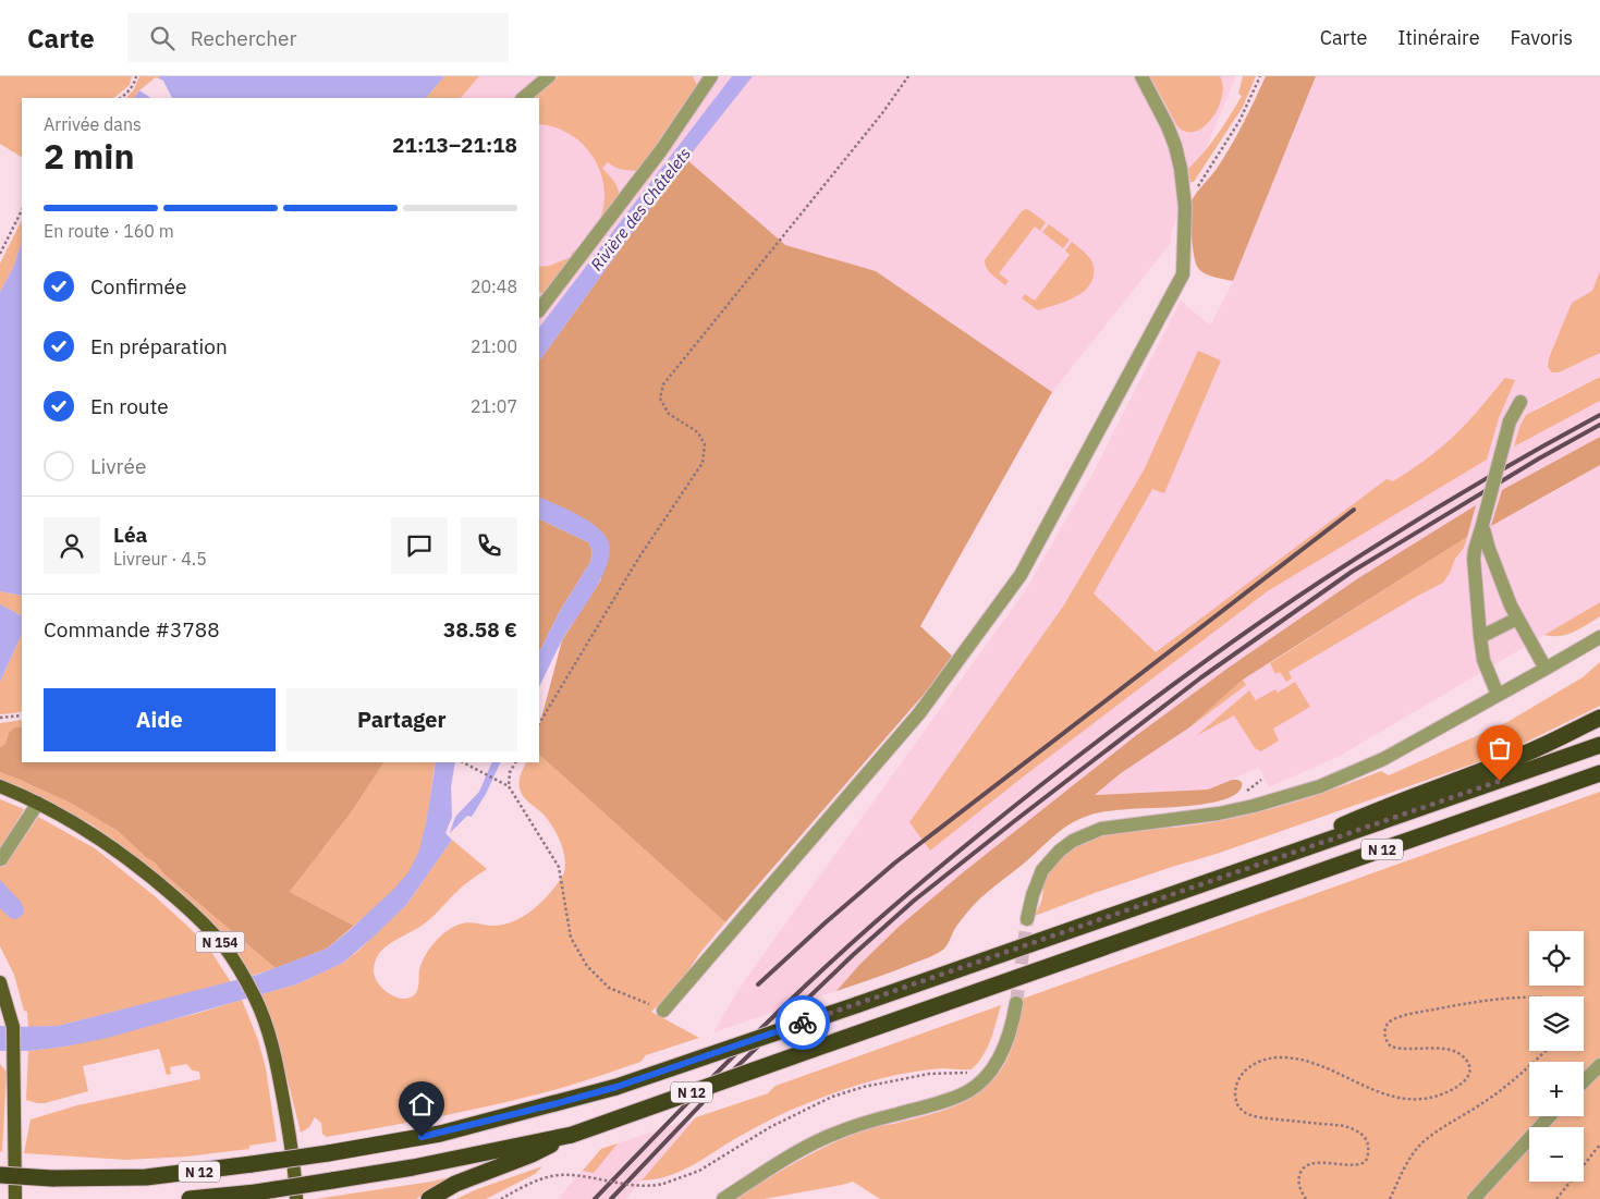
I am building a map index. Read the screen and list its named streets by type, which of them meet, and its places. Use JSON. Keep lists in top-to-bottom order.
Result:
{
  "streets": {
    "highway": ["N 12"],
    "main road": ["N 154"]
  },
  "water": ["Rivière des Châtelets"],
  "page": {
    "header": "Carte",
    "search": "Rechercher",
    "nav": ["Carte", "Itinéraire", "Favoris"],
    "heading": ["2 min", "Arrivée dans", "21:13–21:18"],
    "panel": [
      "Léa",
      "Livreur · 4.5",
      "Commande #3788",
      "38.58 €"
    ],
    "bar": "En route · 160 m",
    "list": [
      ["Confirmée", "20:48"],
      ["En préparation", "21:00"],
      ["En route", "21:07"],
      "Livrée"
    ],
    "buttons": ["Aide", "Partager"],
    "map_buttons": ["+", "−"]
  }
}
